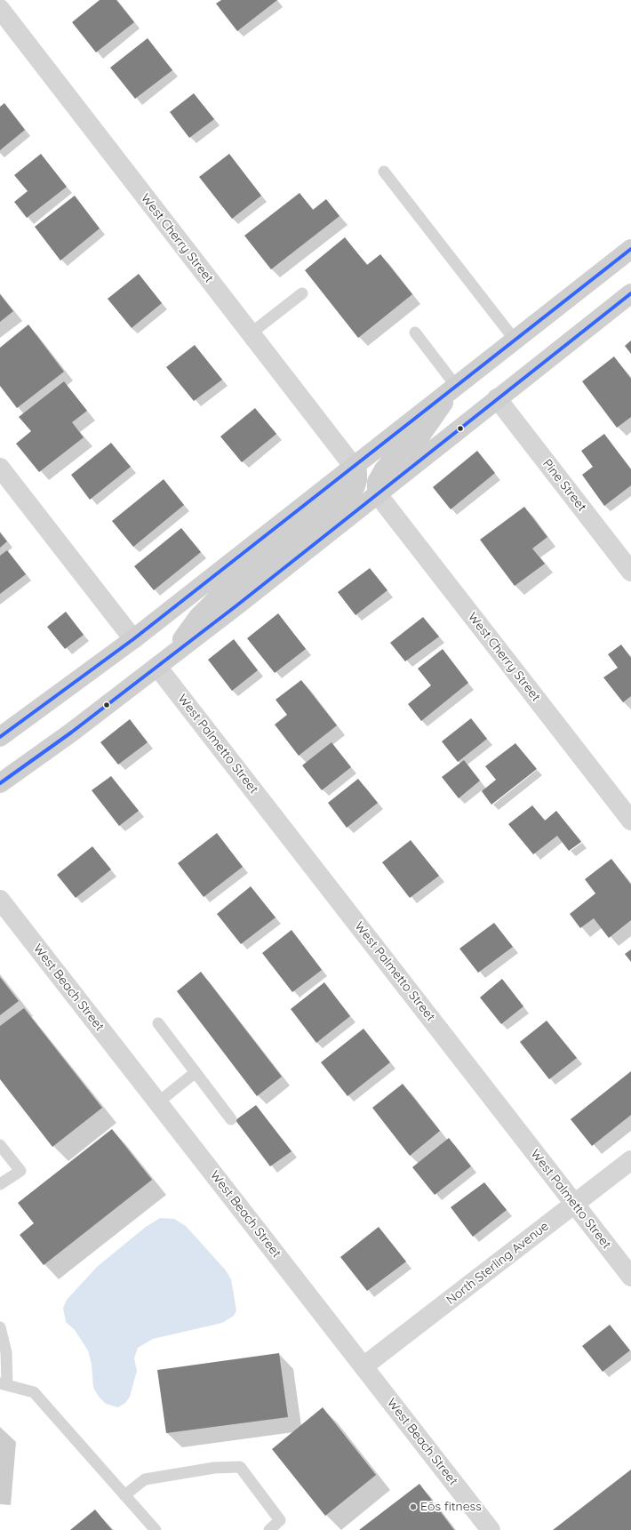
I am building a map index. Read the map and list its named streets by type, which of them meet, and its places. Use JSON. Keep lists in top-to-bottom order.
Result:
{
  "streets": {
    "street": [
      "West Cherry Street",
      "Pine Street",
      "West Palmetto Street",
      "West Beach Street",
      "North Sterling Avenue"
    ]
  },
  "crossings": [
    ["West Palmetto Street", "North Sterling Avenue"],
    ["West Beach Street", "North Sterling Avenue"]
  ],
  "places": ["Eōs fitness"]
}
